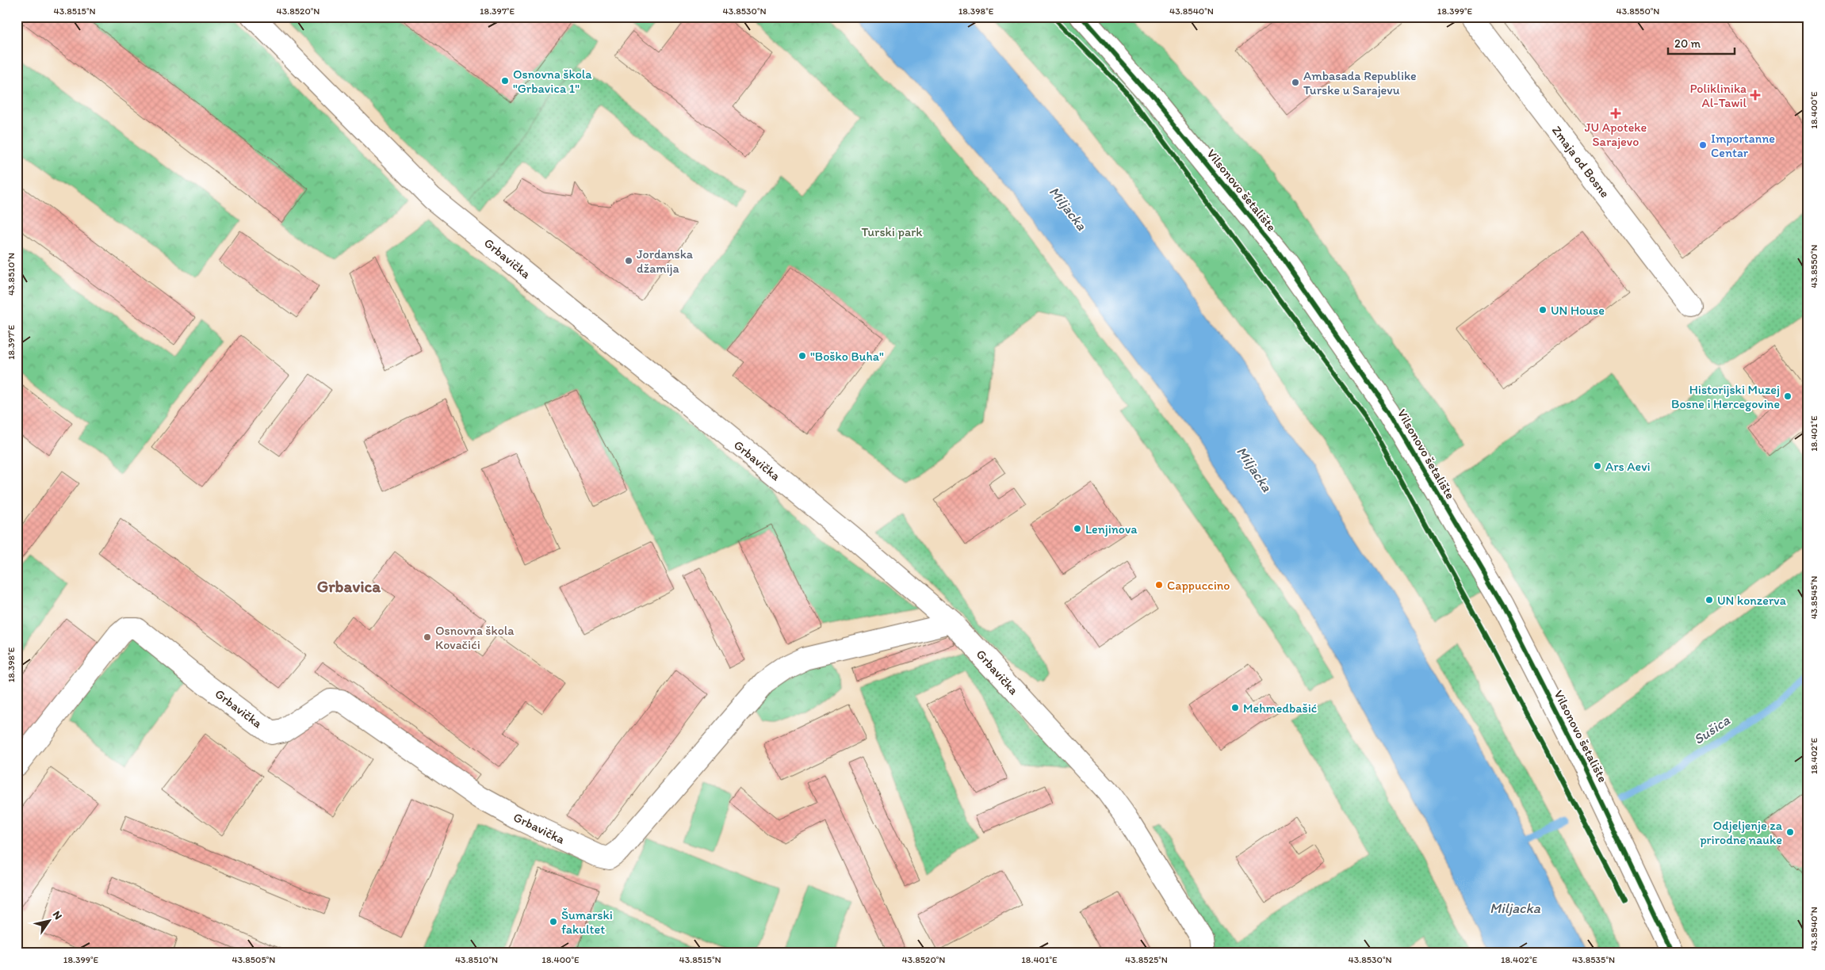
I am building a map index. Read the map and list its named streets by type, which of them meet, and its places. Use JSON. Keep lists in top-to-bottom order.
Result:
{
  "streets": {
    "street": ["Zmaja od Bosne", "Vilsonovo šetalište", "Grbavička"]
  },
  "districts": ["Grbavica"],
  "water": ["Miljacka", "Sušica"],
  "parks": ["Turski park"],
  "places": {
    "other": [
      "Osnovna škola \"Grbavica 1\"",
      "Ambasada Republike Turske u Sarajevu",
      "Importanne Centar",
      "Jordanska džamija",
      "UN House",
      "\"Boško Buha\"",
      "Historijski Muzej Bosne i Hercegovine",
      "Ars Aevi",
      "Lenjinova",
      "Cappuccino",
      "UN konzerva",
      "Osnovna škola Kovačići",
      "Mehmedbašić",
      "Odjeljenje za prirodne nauke",
      "Šumarski fakultet"
    ],
    "health": ["Poliklinika Al-Tawil", "JU Apoteke Sarajevo"]
  },
  "scale_bar": "20 m",
  "north": "top right",
  "coordinates": [
    "43.8515°N",
    "43.8520°N",
    "18.397°E",
    "43.8530°N",
    "18.398°E",
    "43.8540°N",
    "18.399°E",
    "43.8550°N",
    "18.400°E",
    "43.8510°N",
    "18.401°E",
    "43.8545°N",
    "18.402°E",
    "43.8505°N",
    "43.8525°N",
    "43.8535°N"
  ]
}
